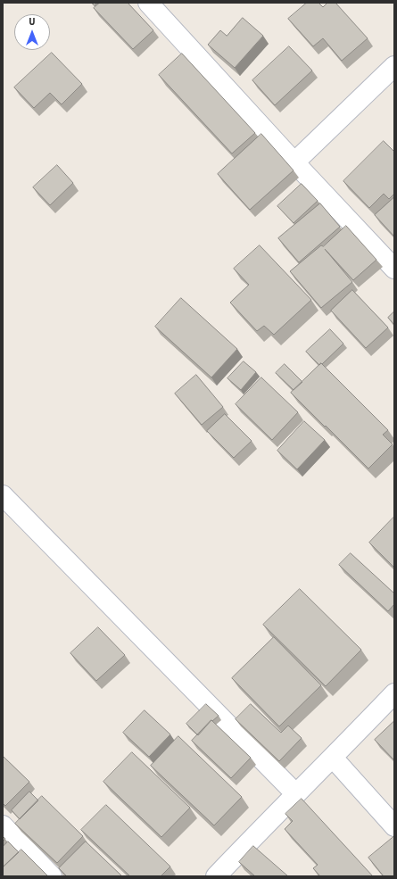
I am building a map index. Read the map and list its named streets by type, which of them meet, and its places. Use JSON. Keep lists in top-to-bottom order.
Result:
{
  "north": "top"
}
